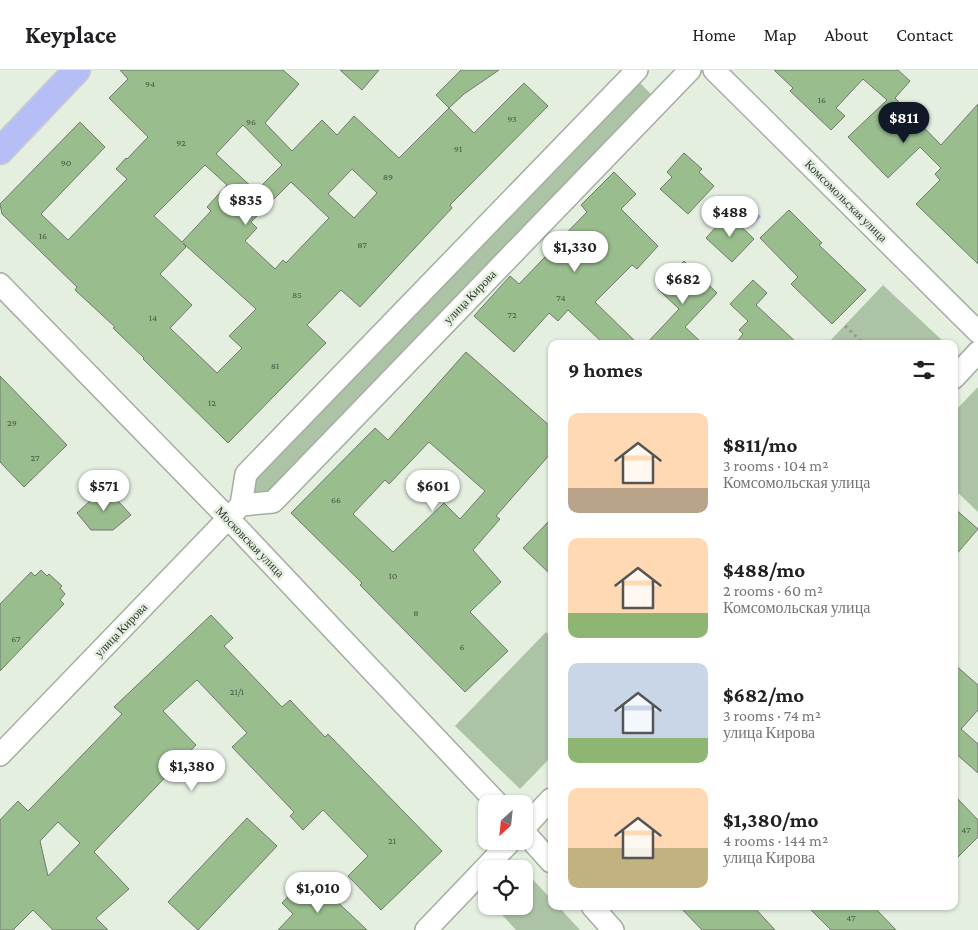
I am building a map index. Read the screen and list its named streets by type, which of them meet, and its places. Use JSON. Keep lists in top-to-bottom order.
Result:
{
  "streets": {
    "street": ["Комсомольская улица", "улица Кирова", "Московская улица"]
  },
  "crossings": [
    ["улица Кирова", "Московская улица"]
  ],
  "house_numbers": [
    "94",
    "16",
    "93",
    "96",
    "92",
    "91",
    "90",
    "89",
    "16",
    "87",
    "85",
    "74",
    "72",
    "14",
    "81",
    "12",
    "29",
    "27",
    "66",
    "10",
    "8",
    "67",
    "6",
    "21/1",
    "47",
    "21",
    "47"
  ],
  "north": "bottom left",
  "page": {
    "header": "Keyplace",
    "nav": [
      "Home",
      "Map",
      "About",
      "Contact"
    ],
    "price": [
      "$811",
      "$835",
      "$488",
      "$1,330",
      "$682",
      "$571",
      "$601",
      "$1,380",
      "$1,010"
    ],
    "heading": "9 homes",
    "list": [
      {
        "name": "$811/mo",
        "note": "3 rooms · 104 m² · Комсомольская улица"
      },
      {
        "name": "$488/mo",
        "note": "2 rooms · 60 m² · Комсомольская улица"
      },
      {
        "name": "$682/mo",
        "note": "3 rooms · 74 m² · улица Кирова"
      },
      {
        "name": "$1,380/mo",
        "note": "4 rooms · 144 m² · улица Кирова"
      }
    ]
  }
}
